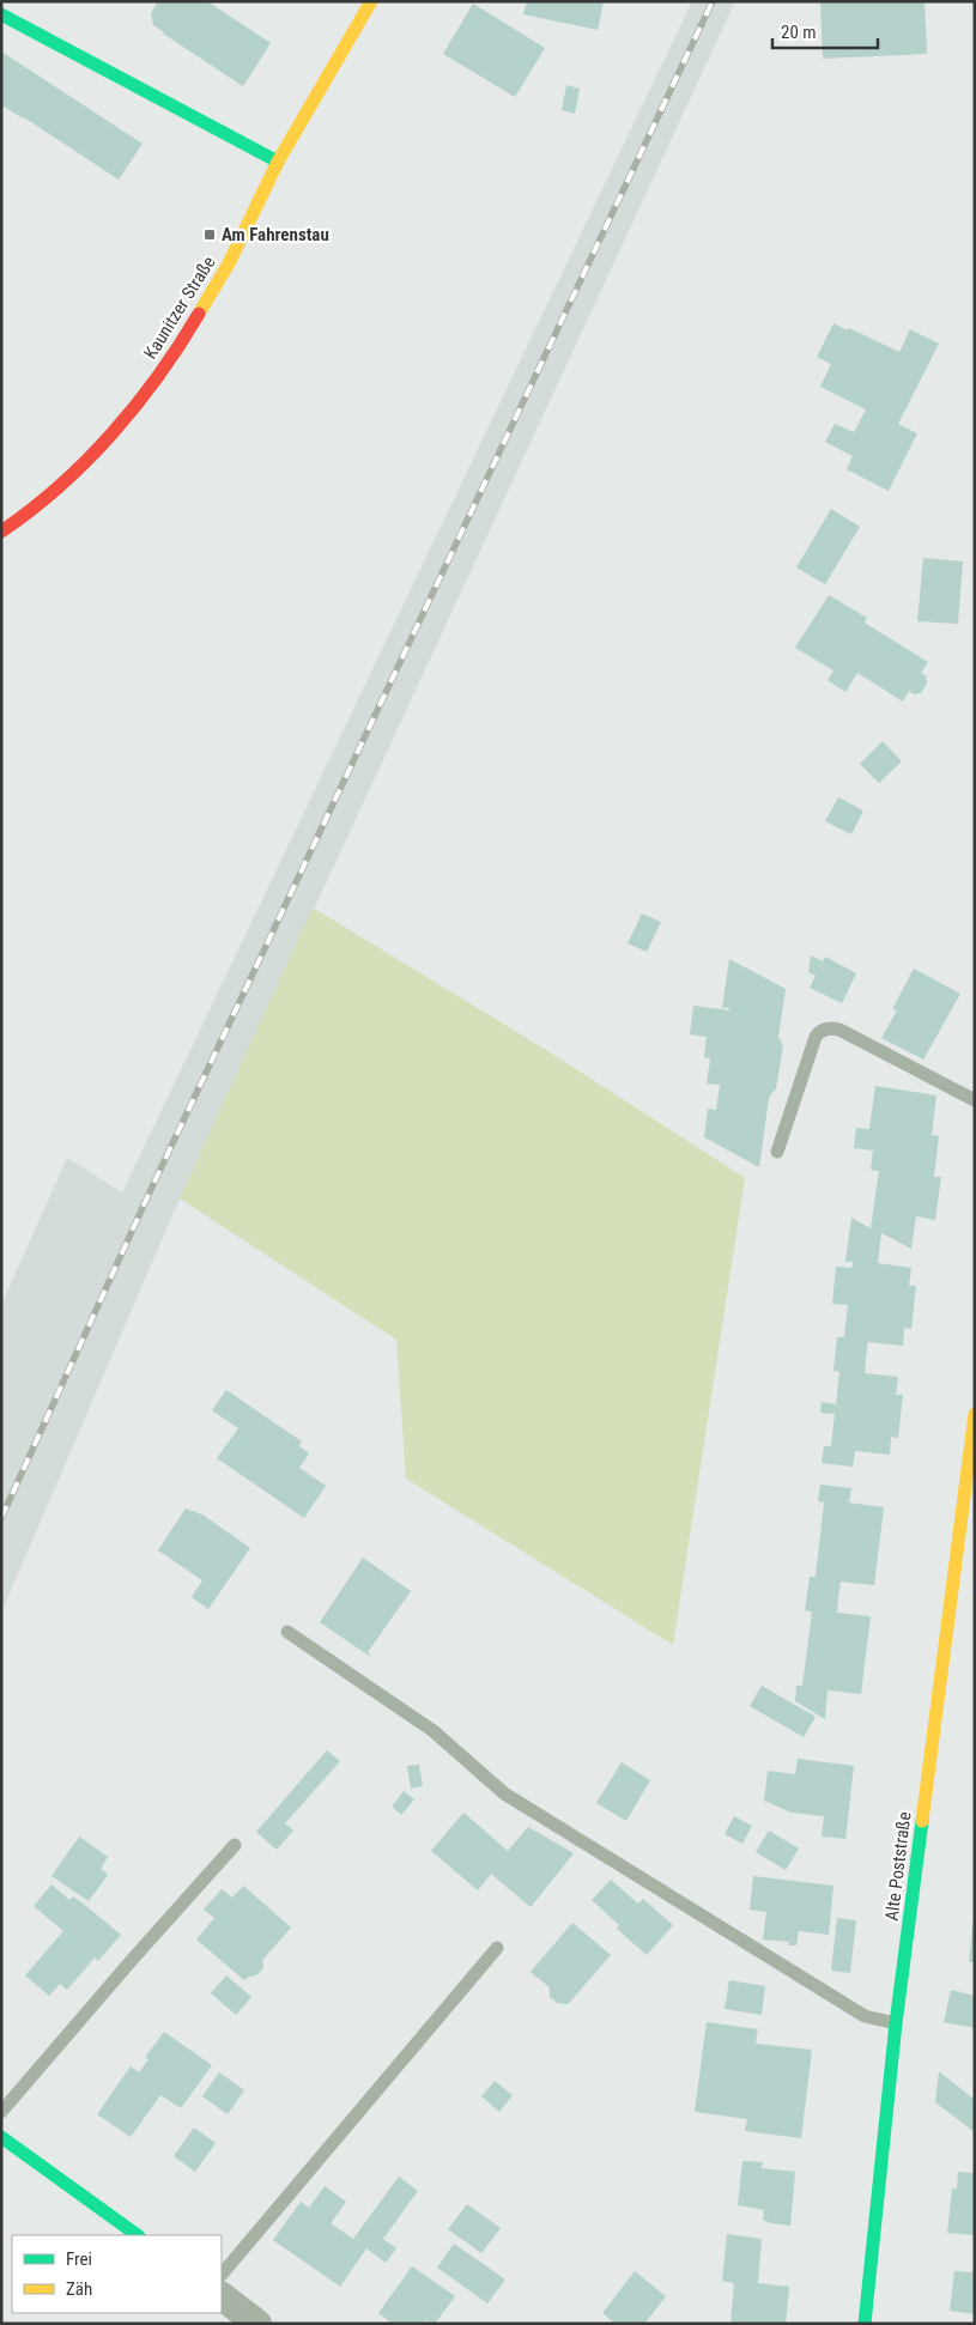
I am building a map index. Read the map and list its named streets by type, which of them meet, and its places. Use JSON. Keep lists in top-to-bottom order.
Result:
{
  "streets": {
    "street": ["Kaunitzer Straße", "Alte Poststraße"]
  },
  "places": {
    "transit": ["Am Fahrenstau"]
  },
  "legend": ["Frei", "Zäh"],
  "scale_bar": "20 m"
}
